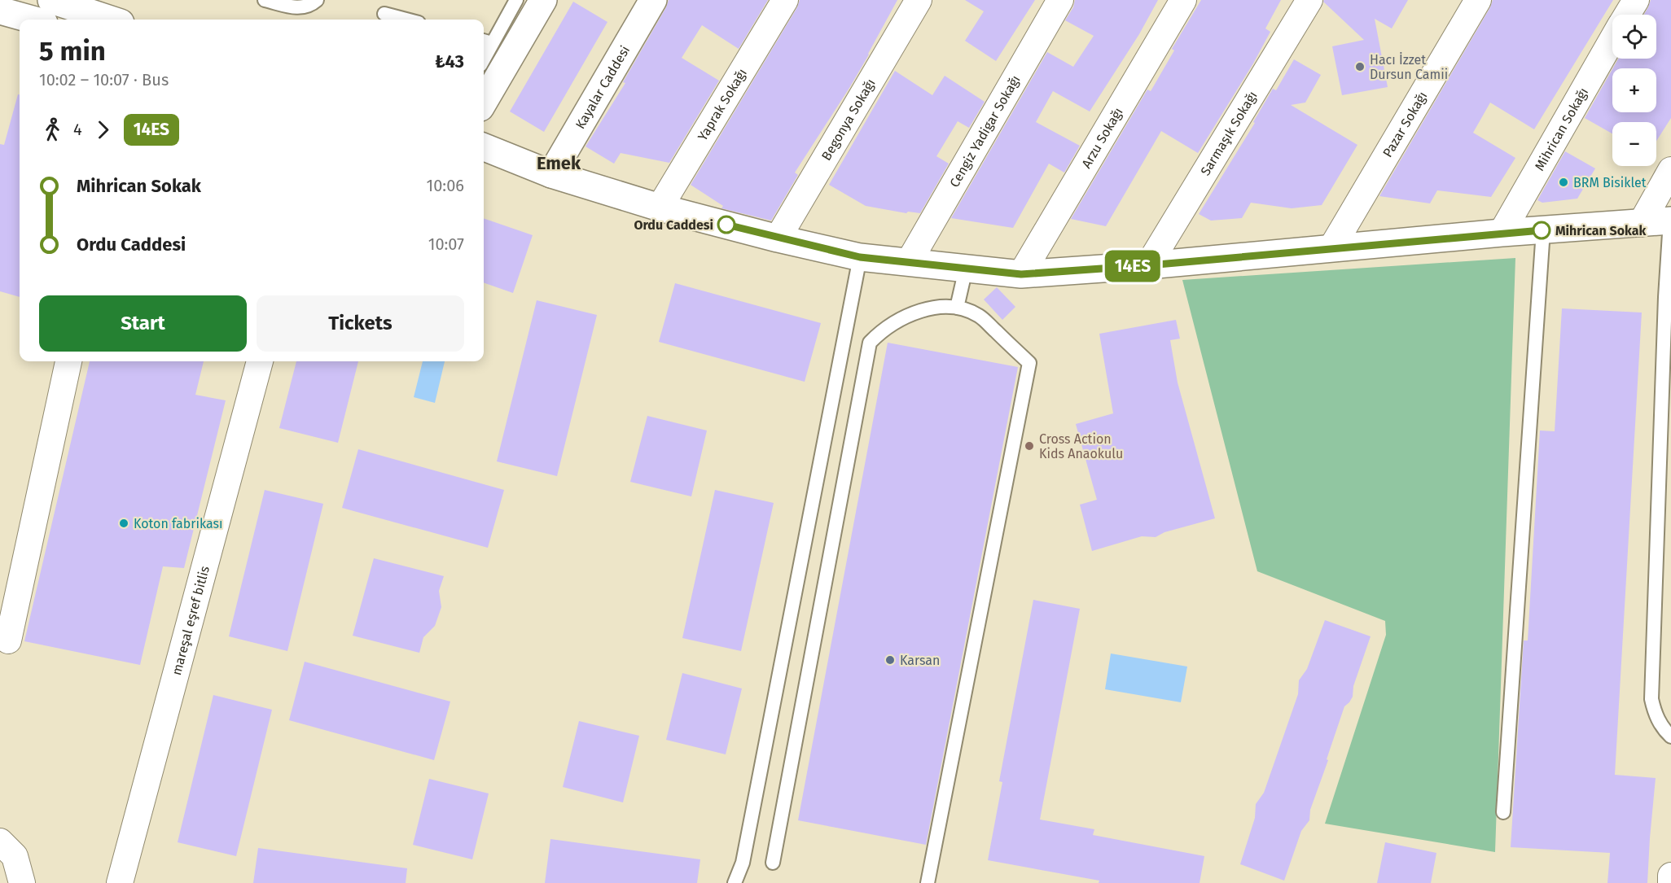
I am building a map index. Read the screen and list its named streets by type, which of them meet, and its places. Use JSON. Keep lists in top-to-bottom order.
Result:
{
  "streets": {
    "main road": ["Kayalar Caddesi"],
    "street": [
      "Yaprak Sokağı",
      "Begonya Sokağı",
      "Pazar Sokağı",
      "Mihrican Sokağı",
      "Cengiz Yadigar Sokağı",
      "Sarmaşık Sokağı",
      "Arzu Sokağı",
      "mareşal eşref bitlis"
    ]
  },
  "districts": ["Emek"],
  "places": [
    "Hacı İzzet Dursun Camii",
    "BRM Bisiklet",
    "Ordu Caddesi",
    "Mihrican Sokak",
    "Cross Action Kids Anaokulu",
    "Koton fabrikası",
    "Karsan"
  ],
  "lines": ["bus line 14ES"],
  "page": {
    "on_map": "14ES",
    "map_buttons": ["+", "−"],
    "heading": ["5 min", "10:02 – 10:07 · Bus", "₺43"],
    "legs": ["4", "14ES"],
    "list": [
      {
        "name": "Mihrican Sokak",
        "value": "10:06"
      },
      {
        "name": "Ordu Caddesi",
        "value": "10:07"
      }
    ],
    "buttons": ["Start", "Tickets"]
  }
}
